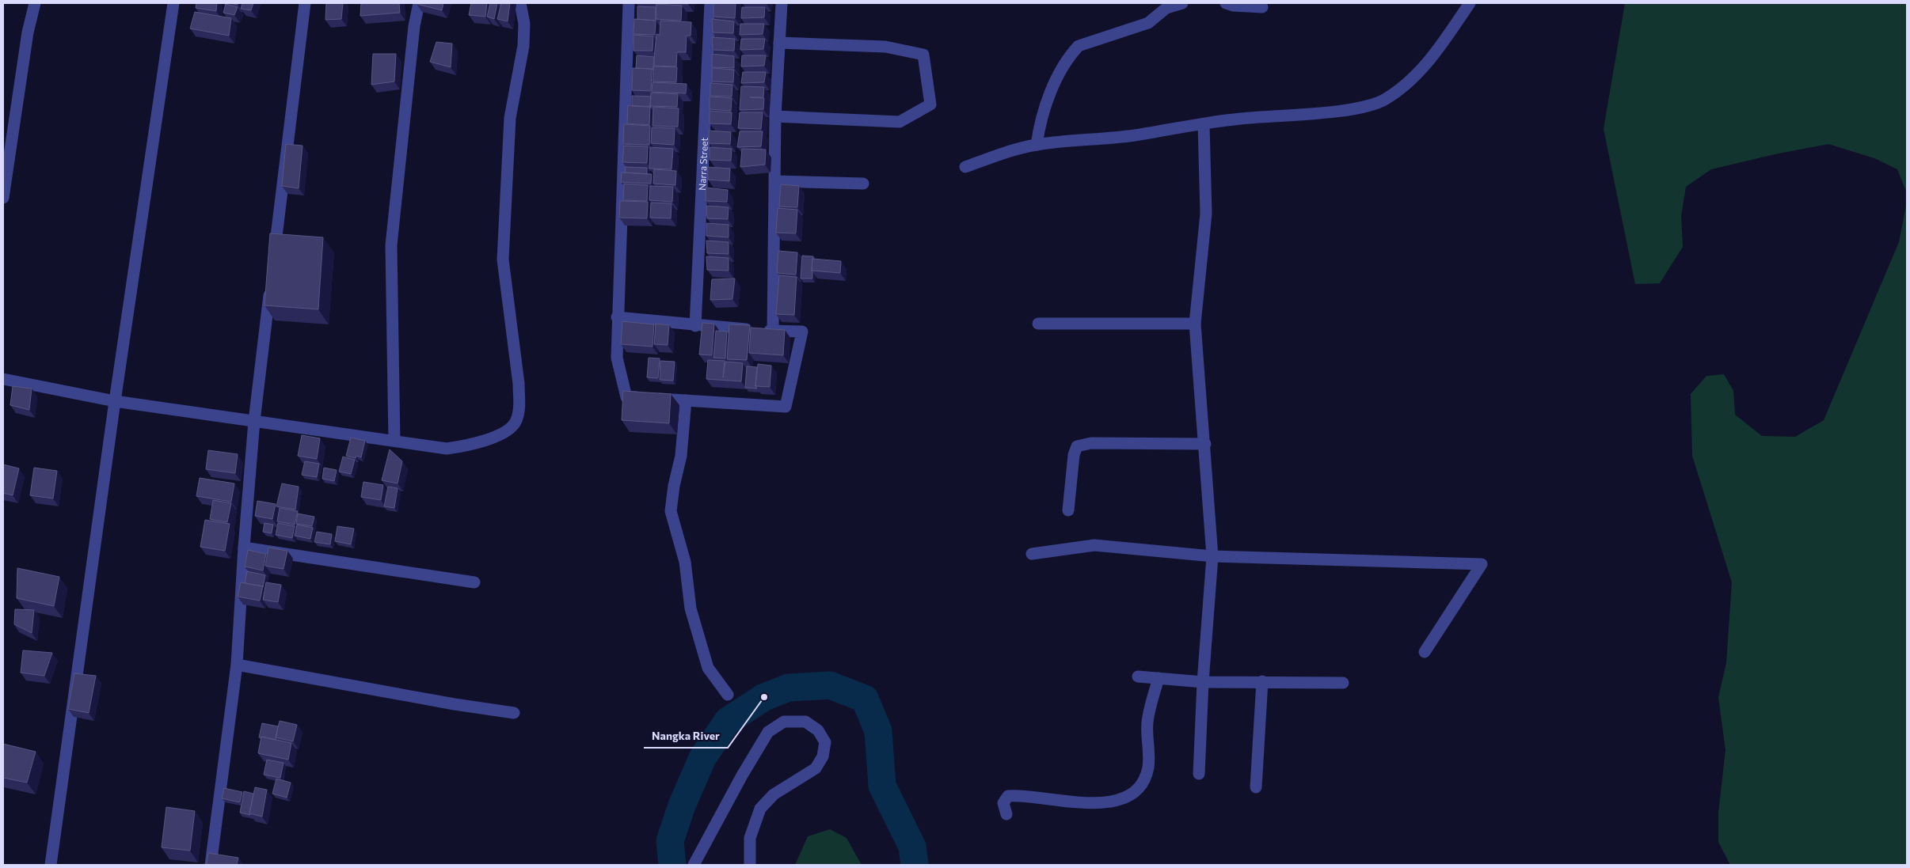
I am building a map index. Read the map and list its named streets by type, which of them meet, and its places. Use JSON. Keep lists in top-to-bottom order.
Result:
{
  "streets": {
    "street": ["Narra Street"]
  },
  "places": ["Nangka River"]
}
